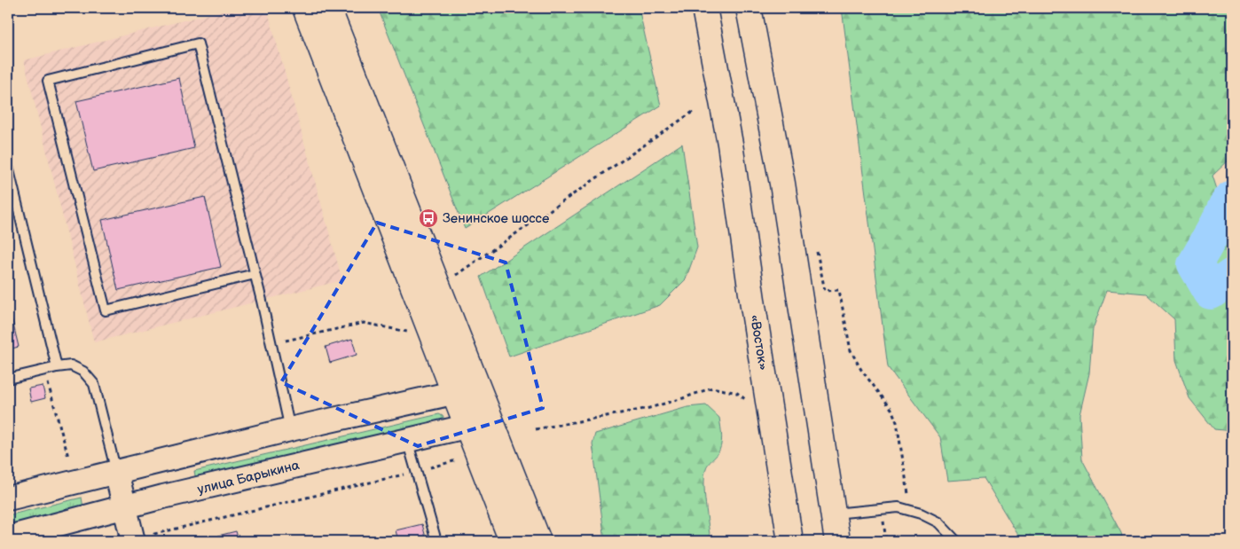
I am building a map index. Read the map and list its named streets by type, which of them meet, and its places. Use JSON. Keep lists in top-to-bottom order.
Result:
{
  "streets": {
    "main road": ["«Восток»"],
    "street": ["улица Барыкина"]
  },
  "places": {
    "bus stop": ["Зенинское шоссе"]
  }
}
